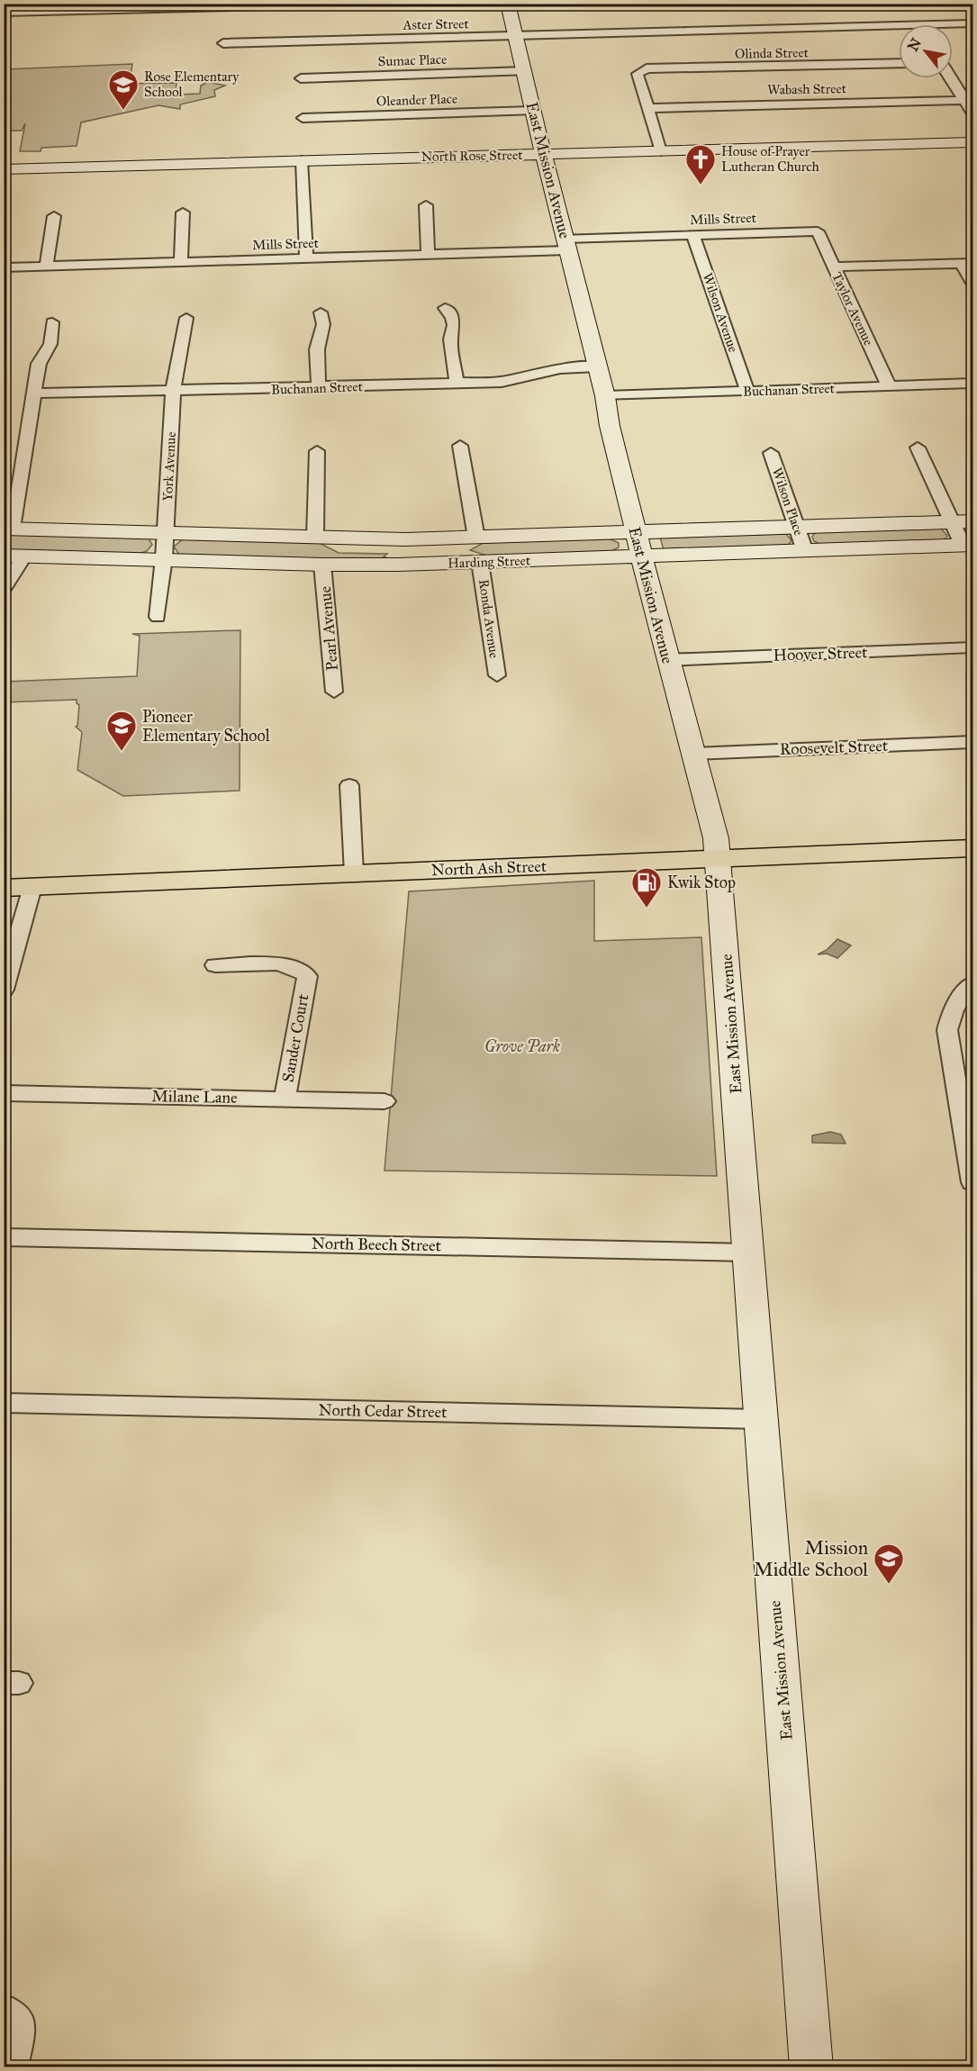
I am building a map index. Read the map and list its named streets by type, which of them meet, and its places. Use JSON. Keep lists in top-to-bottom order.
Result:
{
  "streets": {
    "main road": [
      "North Rose Street",
      "East Mission Avenue",
      "Harding Street",
      "North Ash Street"
    ],
    "street": [
      "Aster Street",
      "Olinda Street",
      "Sumac Place",
      "Wabash Street",
      "Oleander Place",
      "Mills Street",
      "Taylor Avenue",
      "Wilson Avenue",
      "Buchanan Street",
      "York Avenue",
      "Wilson Place",
      "Ronda Avenue",
      "Pearl Avenue",
      "Hoover Street",
      "Roosevelt Street",
      "Sander Court",
      "Milane Lane",
      "North Beech Street",
      "North Cedar Street"
    ]
  },
  "crossings": [
    ["Aster Street", "East Mission Avenue"],
    ["Olinda Street", "Wabash Street"],
    ["Sumac Place", "East Mission Avenue"],
    ["Oleander Place", "East Mission Avenue"],
    ["North Rose Street", "East Mission Avenue"],
    ["East Mission Avenue", "Mills Street"],
    ["East Mission Avenue", "Buchanan Street"],
    ["East Mission Avenue", "Harding Street"],
    ["East Mission Avenue", "Hoover Street"],
    ["East Mission Avenue", "Roosevelt Street"],
    ["East Mission Avenue", "North Ash Street"],
    ["East Mission Avenue", "North Beech Street"],
    ["East Mission Avenue", "North Cedar Street"],
    ["Mills Street", "Taylor Avenue"],
    ["Mills Street", "Wilson Avenue"],
    ["Taylor Avenue", "Buchanan Street"],
    ["Wilson Avenue", "Buchanan Street"],
    ["Buchanan Street", "York Avenue"],
    ["York Avenue", "Harding Street"],
    ["Wilson Place", "Harding Street"],
    ["Harding Street", "Ronda Avenue"],
    ["Harding Street", "Pearl Avenue"],
    ["Sander Court", "Milane Lane"]
  ],
  "parks": ["Grove Park"],
  "places": {
    "school or university": ["Rose Elementary School", "Pioneer Elementary School", "Mission Middle School"],
    "church": ["House of Prayer Lutheran Church"],
    "fuel station": ["Kwik Stop"]
  },
  "north": "top left"
}
